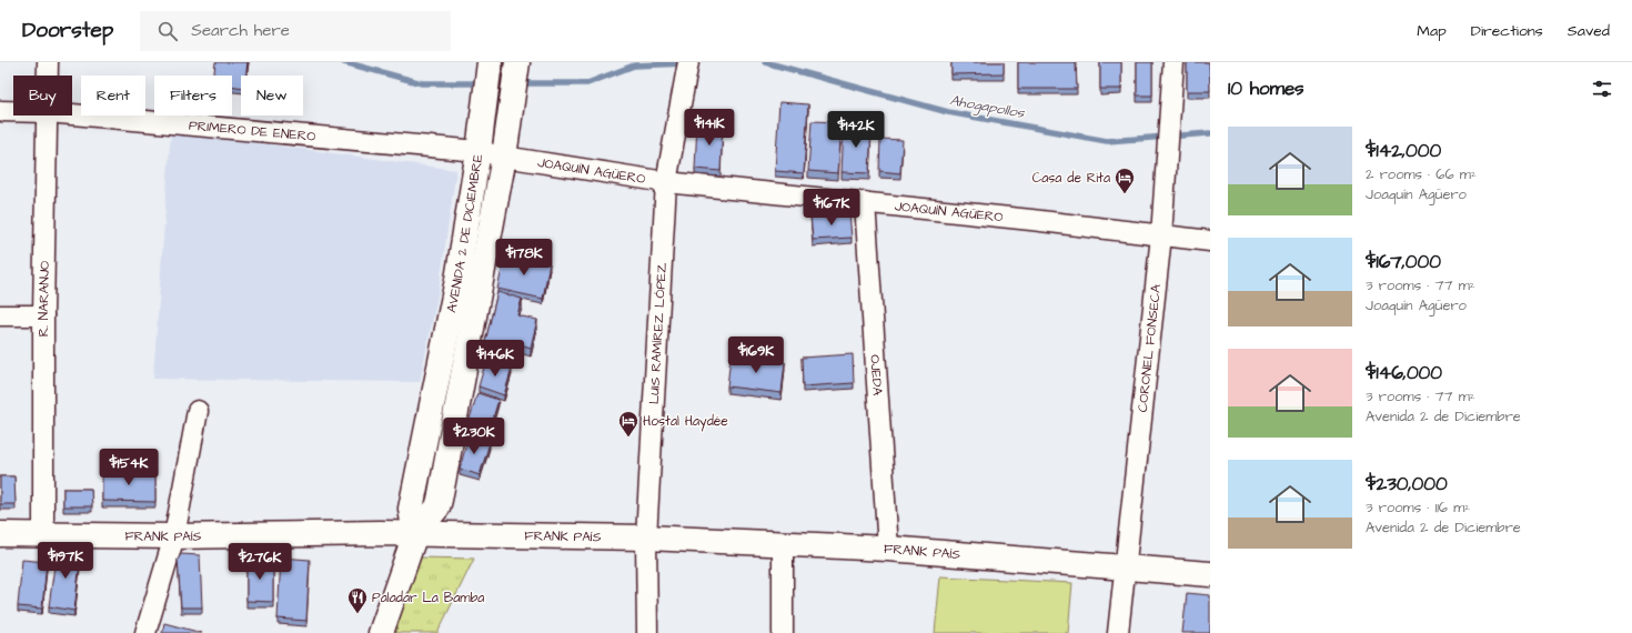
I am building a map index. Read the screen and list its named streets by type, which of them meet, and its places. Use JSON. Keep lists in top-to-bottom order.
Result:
{
  "streets": {
    "main road": ["AVENIDA 2 DE DICIEMBRE", "FRANK PAÍS"],
    "street": [
      "PRIMERO DE ENERO",
      "JOAQUÍN AGÜERO",
      "R. NARANJO",
      "LUIS RAMÍREZ LÓPEZ",
      "CORONEL FONSECA",
      "OJEDA"
    ]
  },
  "crossings": [
    ["PRIMERO DE ENERO", "JOAQUÍN AGÜERO"],
    ["PRIMERO DE ENERO", "AVENIDA 2 DE DICIEMBRE"],
    ["JOAQUÍN AGÜERO", "AVENIDA 2 DE DICIEMBRE"],
    ["JOAQUÍN AGÜERO", "LUIS RAMÍREZ LÓPEZ"],
    ["JOAQUÍN AGÜERO", "CORONEL FONSECA"],
    ["JOAQUÍN AGÜERO", "OJEDA"],
    ["AVENIDA 2 DE DICIEMBRE", "FRANK PAÍS"],
    ["R. NARANJO", "FRANK PAÍS"],
    ["LUIS RAMÍREZ LÓPEZ", "FRANK PAÍS"],
    ["CORONEL FONSECA", "FRANK PAÍS"],
    ["OJEDA", "FRANK PAÍS"]
  ],
  "water": ["Ahogapollos"],
  "places": {
    "hotel": ["Casa de Rita", "Hostal Haydée"],
    "restaurant": ["Paladar La Bamba"]
  },
  "page": {
    "header": "Doorstep",
    "search": "Search here",
    "nav": ["Map", "Directions", "Saved"],
    "heading": "10 homes",
    "chip": [
      "Buy",
      "Rent",
      "Filters",
      "New"
    ],
    "price": [
      "$141K",
      "$142K",
      "$167K",
      "$178K",
      "$169K",
      "$146K",
      "$230K",
      "$154K",
      "$197K",
      "$276K"
    ],
    "list": [
      {
        "name": "$142,000",
        "note": "2 rooms · 66 m² · Joaquín Agüero"
      },
      {
        "name": "$167,000",
        "note": "3 rooms · 77 m² · Joaquín Agüero"
      },
      {
        "name": "$146,000",
        "note": "3 rooms · 77 m² · Avenida 2 de Diciembre"
      },
      {
        "name": "$230,000",
        "note": "3 rooms · 116 m² · Avenida 2 de Diciembre"
      }
    ]
  }
}
